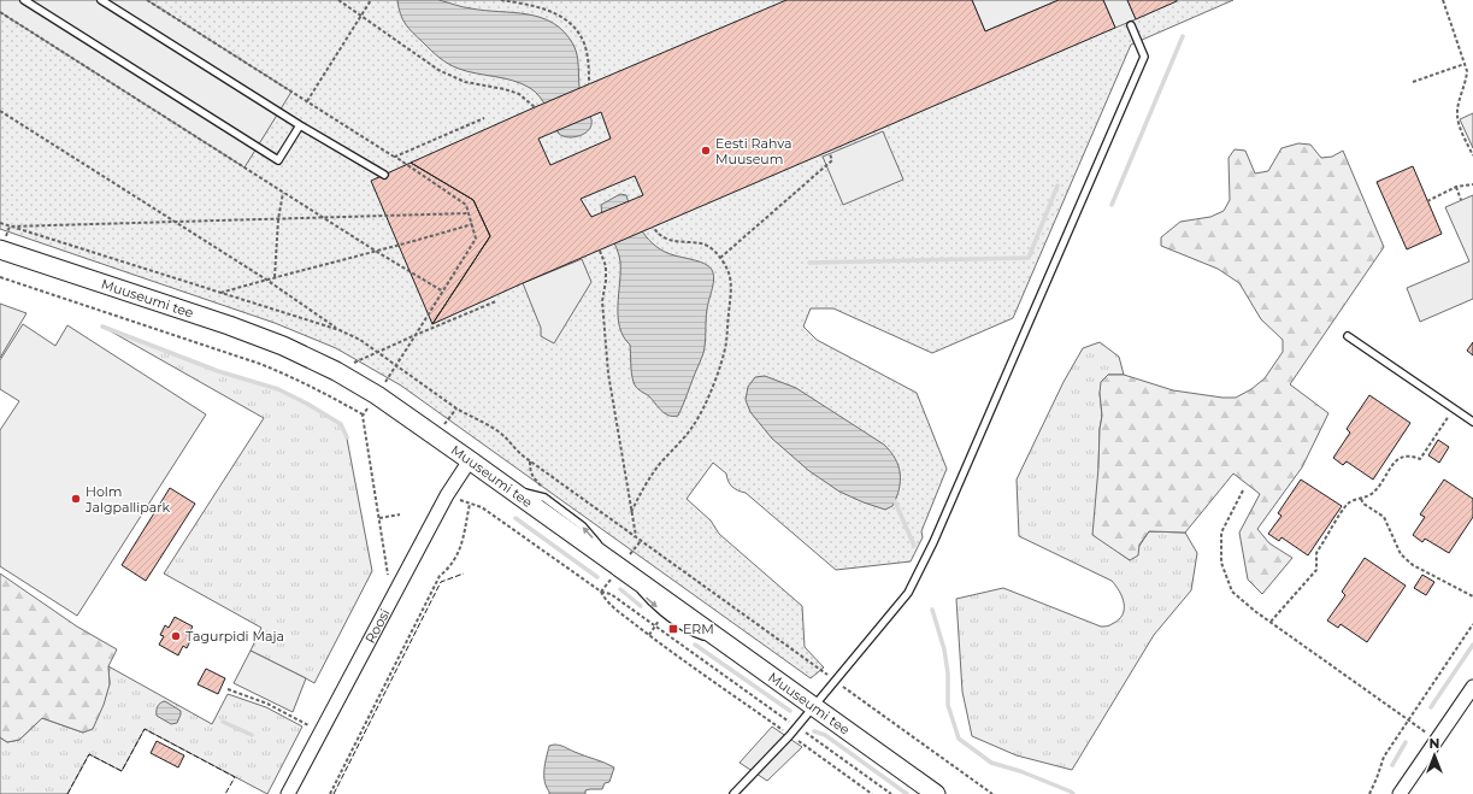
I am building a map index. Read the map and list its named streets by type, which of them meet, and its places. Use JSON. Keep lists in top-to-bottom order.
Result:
{
  "streets": {
    "street": ["Muuseumi tee", "Roosi"]
  },
  "crossings": [
    ["Muuseumi tee", "Roosi"]
  ],
  "places": {
    "other": ["Eesti Rahva Muuseum", "Holm Jalgpallipark", "Tagurpidi Maja"],
    "transit": ["ERM"]
  },
  "north": "top"
}
